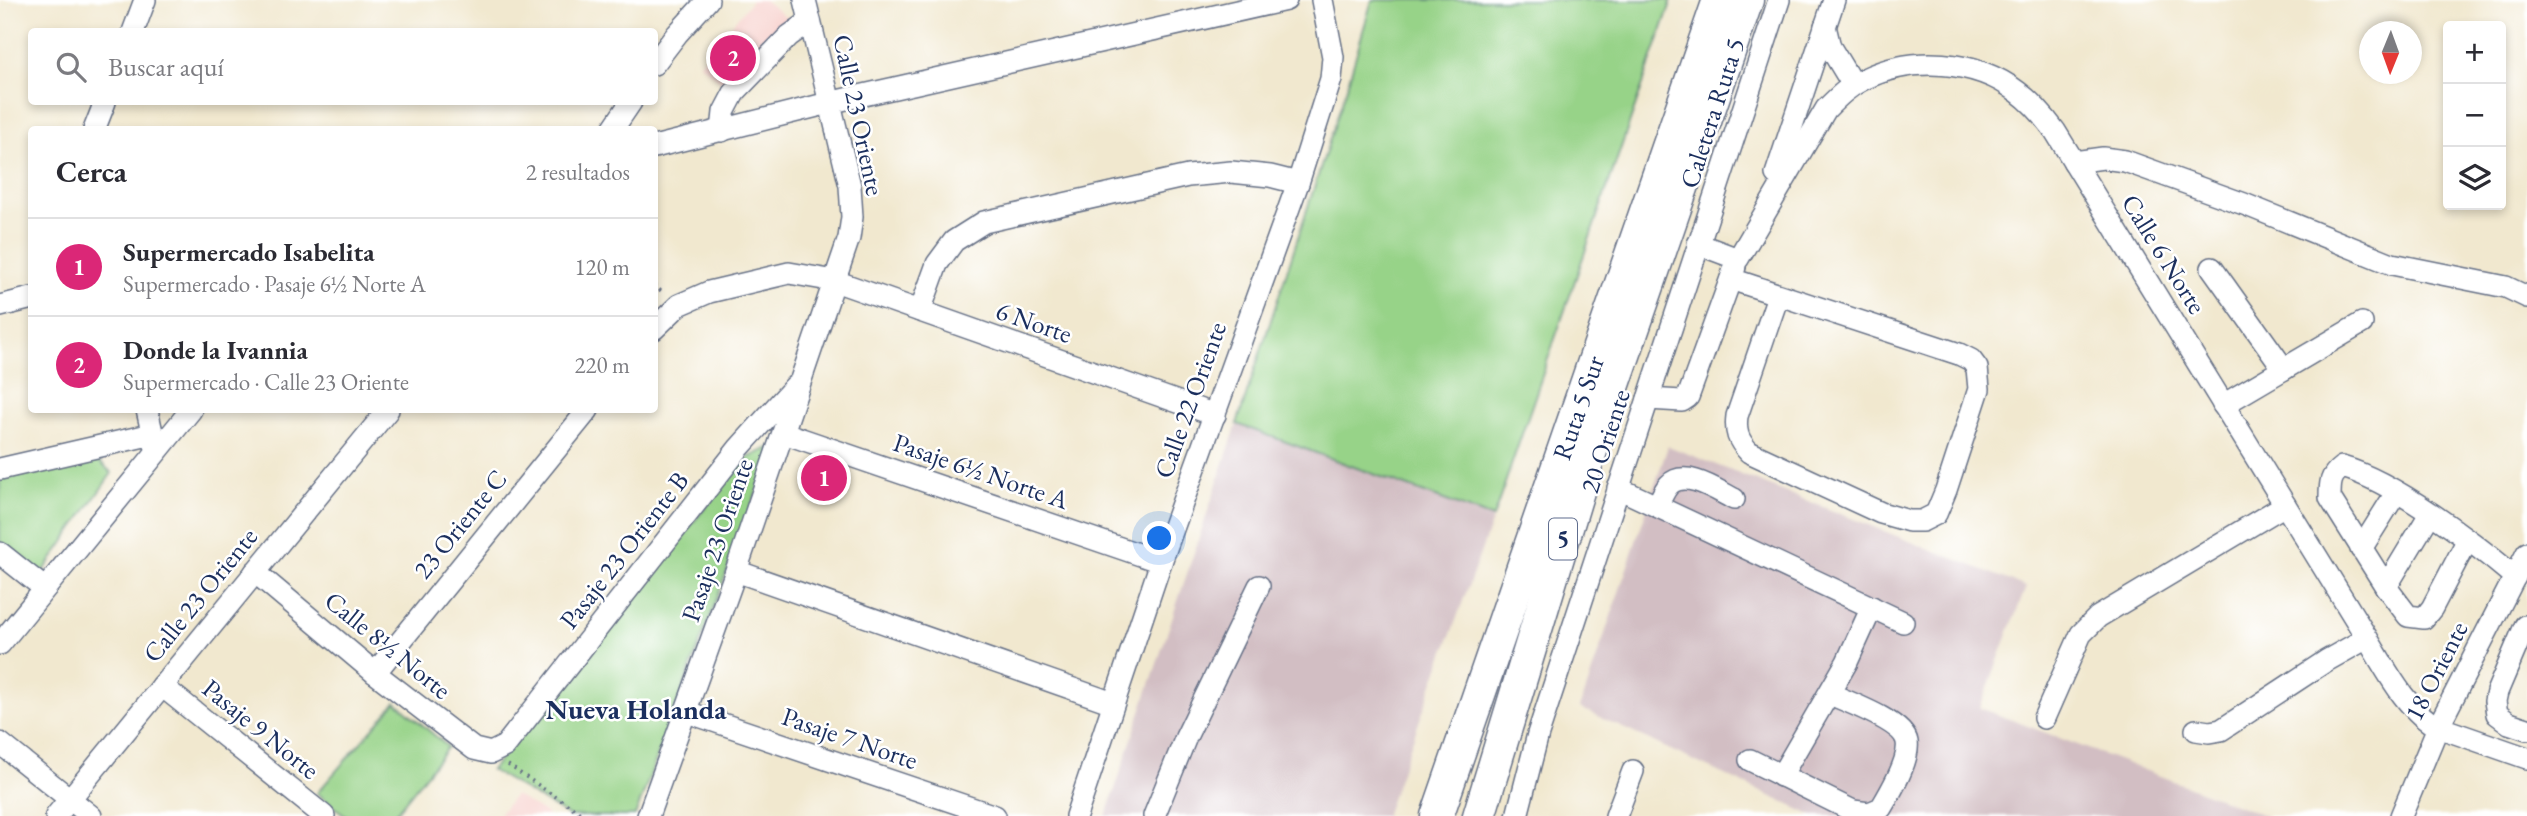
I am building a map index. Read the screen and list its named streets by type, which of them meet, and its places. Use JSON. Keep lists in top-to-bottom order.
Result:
{
  "streets": {
    "highway": ["Ruta 5 Sur", "5"],
    "street": [
      "Caletera Ruta 5",
      "Calle 23 Oriente",
      "Calle 6 Norte",
      "6 Norte",
      "Calle 22 Oriente",
      "20 Oriente",
      "Pasaje 6½ Norte A",
      "23 Oriente C",
      "Pasaje 23 Oriente",
      "Pasaje 23 Oriente B",
      "Calle 8½ Norte",
      "18 Oriente",
      "Pasaje 9 Norte",
      "Pasaje 7 Norte"
    ]
  },
  "crossings": [
    ["Caletera Ruta 5", "20 Oriente"],
    ["Calle 23 Oriente", "6 Norte"],
    ["Calle 23 Oriente", "Pasaje 23 Oriente"],
    ["Calle 23 Oriente", "Calle 8½ Norte"],
    ["Calle 23 Oriente", "Pasaje 9 Norte"],
    ["Calle 6 Norte", "20 Oriente"],
    ["Calle 6 Norte", "18 Oriente"],
    ["6 Norte", "Calle 22 Oriente"],
    ["6 Norte", "Pasaje 23 Oriente"],
    ["Calle 22 Oriente", "Pasaje 6½ Norte A"],
    ["Pasaje 6½ Norte A", "Pasaje 23 Oriente"],
    ["23 Oriente C", "Calle 8½ Norte"],
    ["Pasaje 23 Oriente", "Pasaje 23 Oriente B"],
    ["Pasaje 23 Oriente", "Pasaje 7 Norte"],
    ["Pasaje 23 Oriente B", "Calle 8½ Norte"]
  ],
  "districts": ["Nueva Holanda"],
  "north": "bottom",
  "page": {
    "map_buttons": ["+", "−"],
    "search": "Buscar aquí",
    "pins": ["2", "1"],
    "heading": ["Cerca", "2 resultados"],
    "list": [
      {
        "mark": "1",
        "name": "Supermercado Isabelita",
        "note": "Supermercado · Pasaje 6½ Norte A",
        "value": "120 m"
      },
      {
        "mark": "2",
        "name": "Donde la Ivannia",
        "note": "Supermercado · Calle 23 Oriente",
        "value": "220 m"
      }
    ]
  }
}
